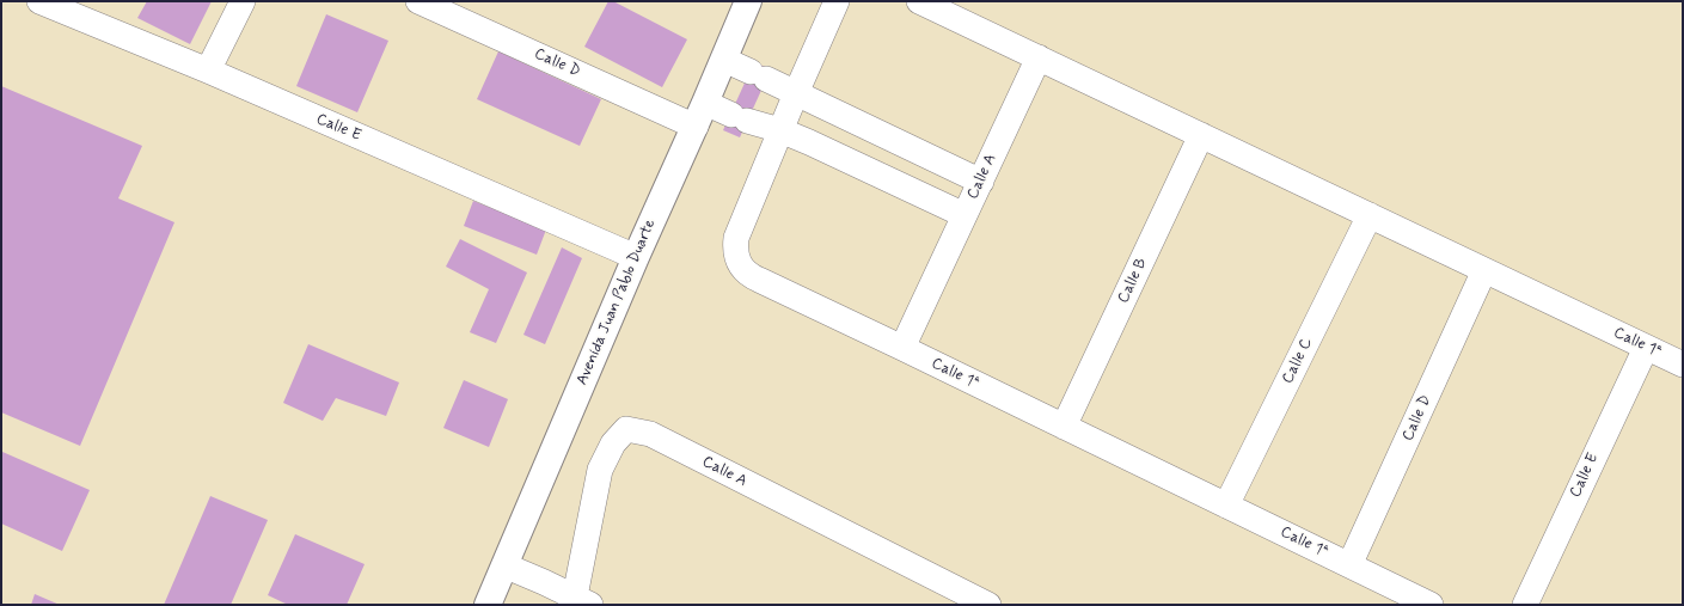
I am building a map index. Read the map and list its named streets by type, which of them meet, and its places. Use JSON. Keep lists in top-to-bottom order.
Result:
{
  "streets": {
    "street": [
      "Calle D",
      "Calle E",
      "Calle A",
      "Calle B",
      "Avenida Juan Pablo Duarte",
      "Calle 1ª",
      "Calle C"
    ]
  },
  "crossings": [
    ["Calle D", "Calle A"],
    ["Calle D", "Avenida Juan Pablo Duarte"],
    ["Calle D", "Calle 1ª"],
    ["Calle E", "Avenida Juan Pablo Duarte"],
    ["Calle E", "Calle 1ª"],
    ["Calle A", "Calle 1ª"],
    ["Calle B", "Calle 1ª"],
    ["Calle 1ª", "Calle C"]
  ]
}
